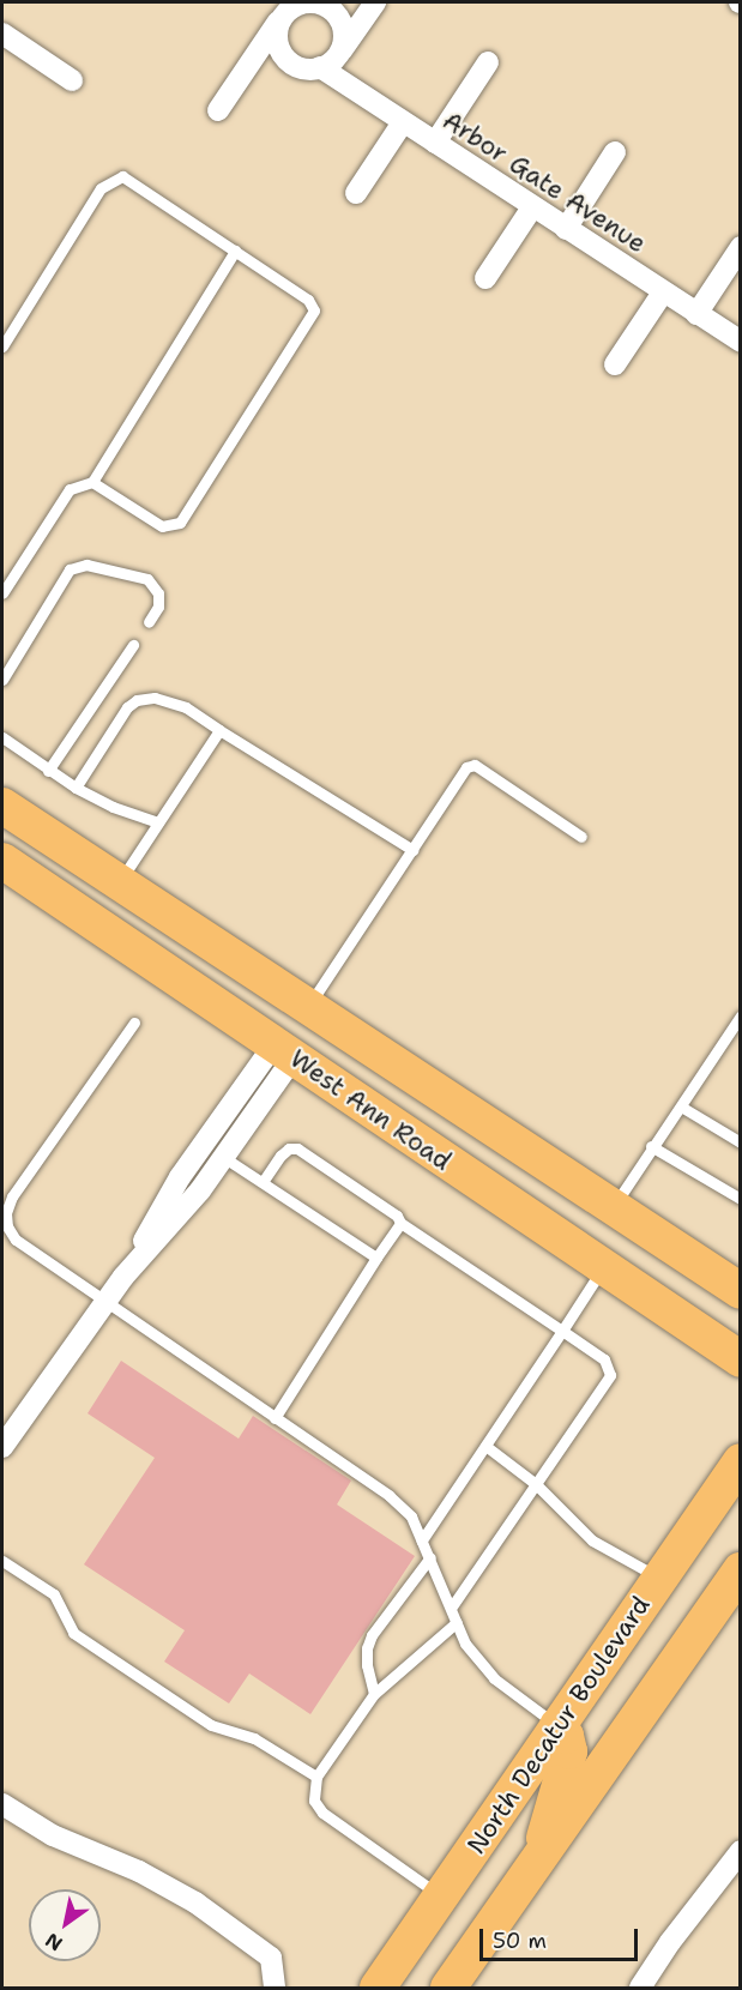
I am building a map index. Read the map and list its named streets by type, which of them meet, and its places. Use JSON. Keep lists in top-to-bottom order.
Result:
{
  "streets": {
    "main road": ["West Ann Road", "North Decatur Boulevard"],
    "street": ["Arbor Gate Avenue"]
  },
  "scale_bar": "50 m",
  "north": "bottom left"
}
